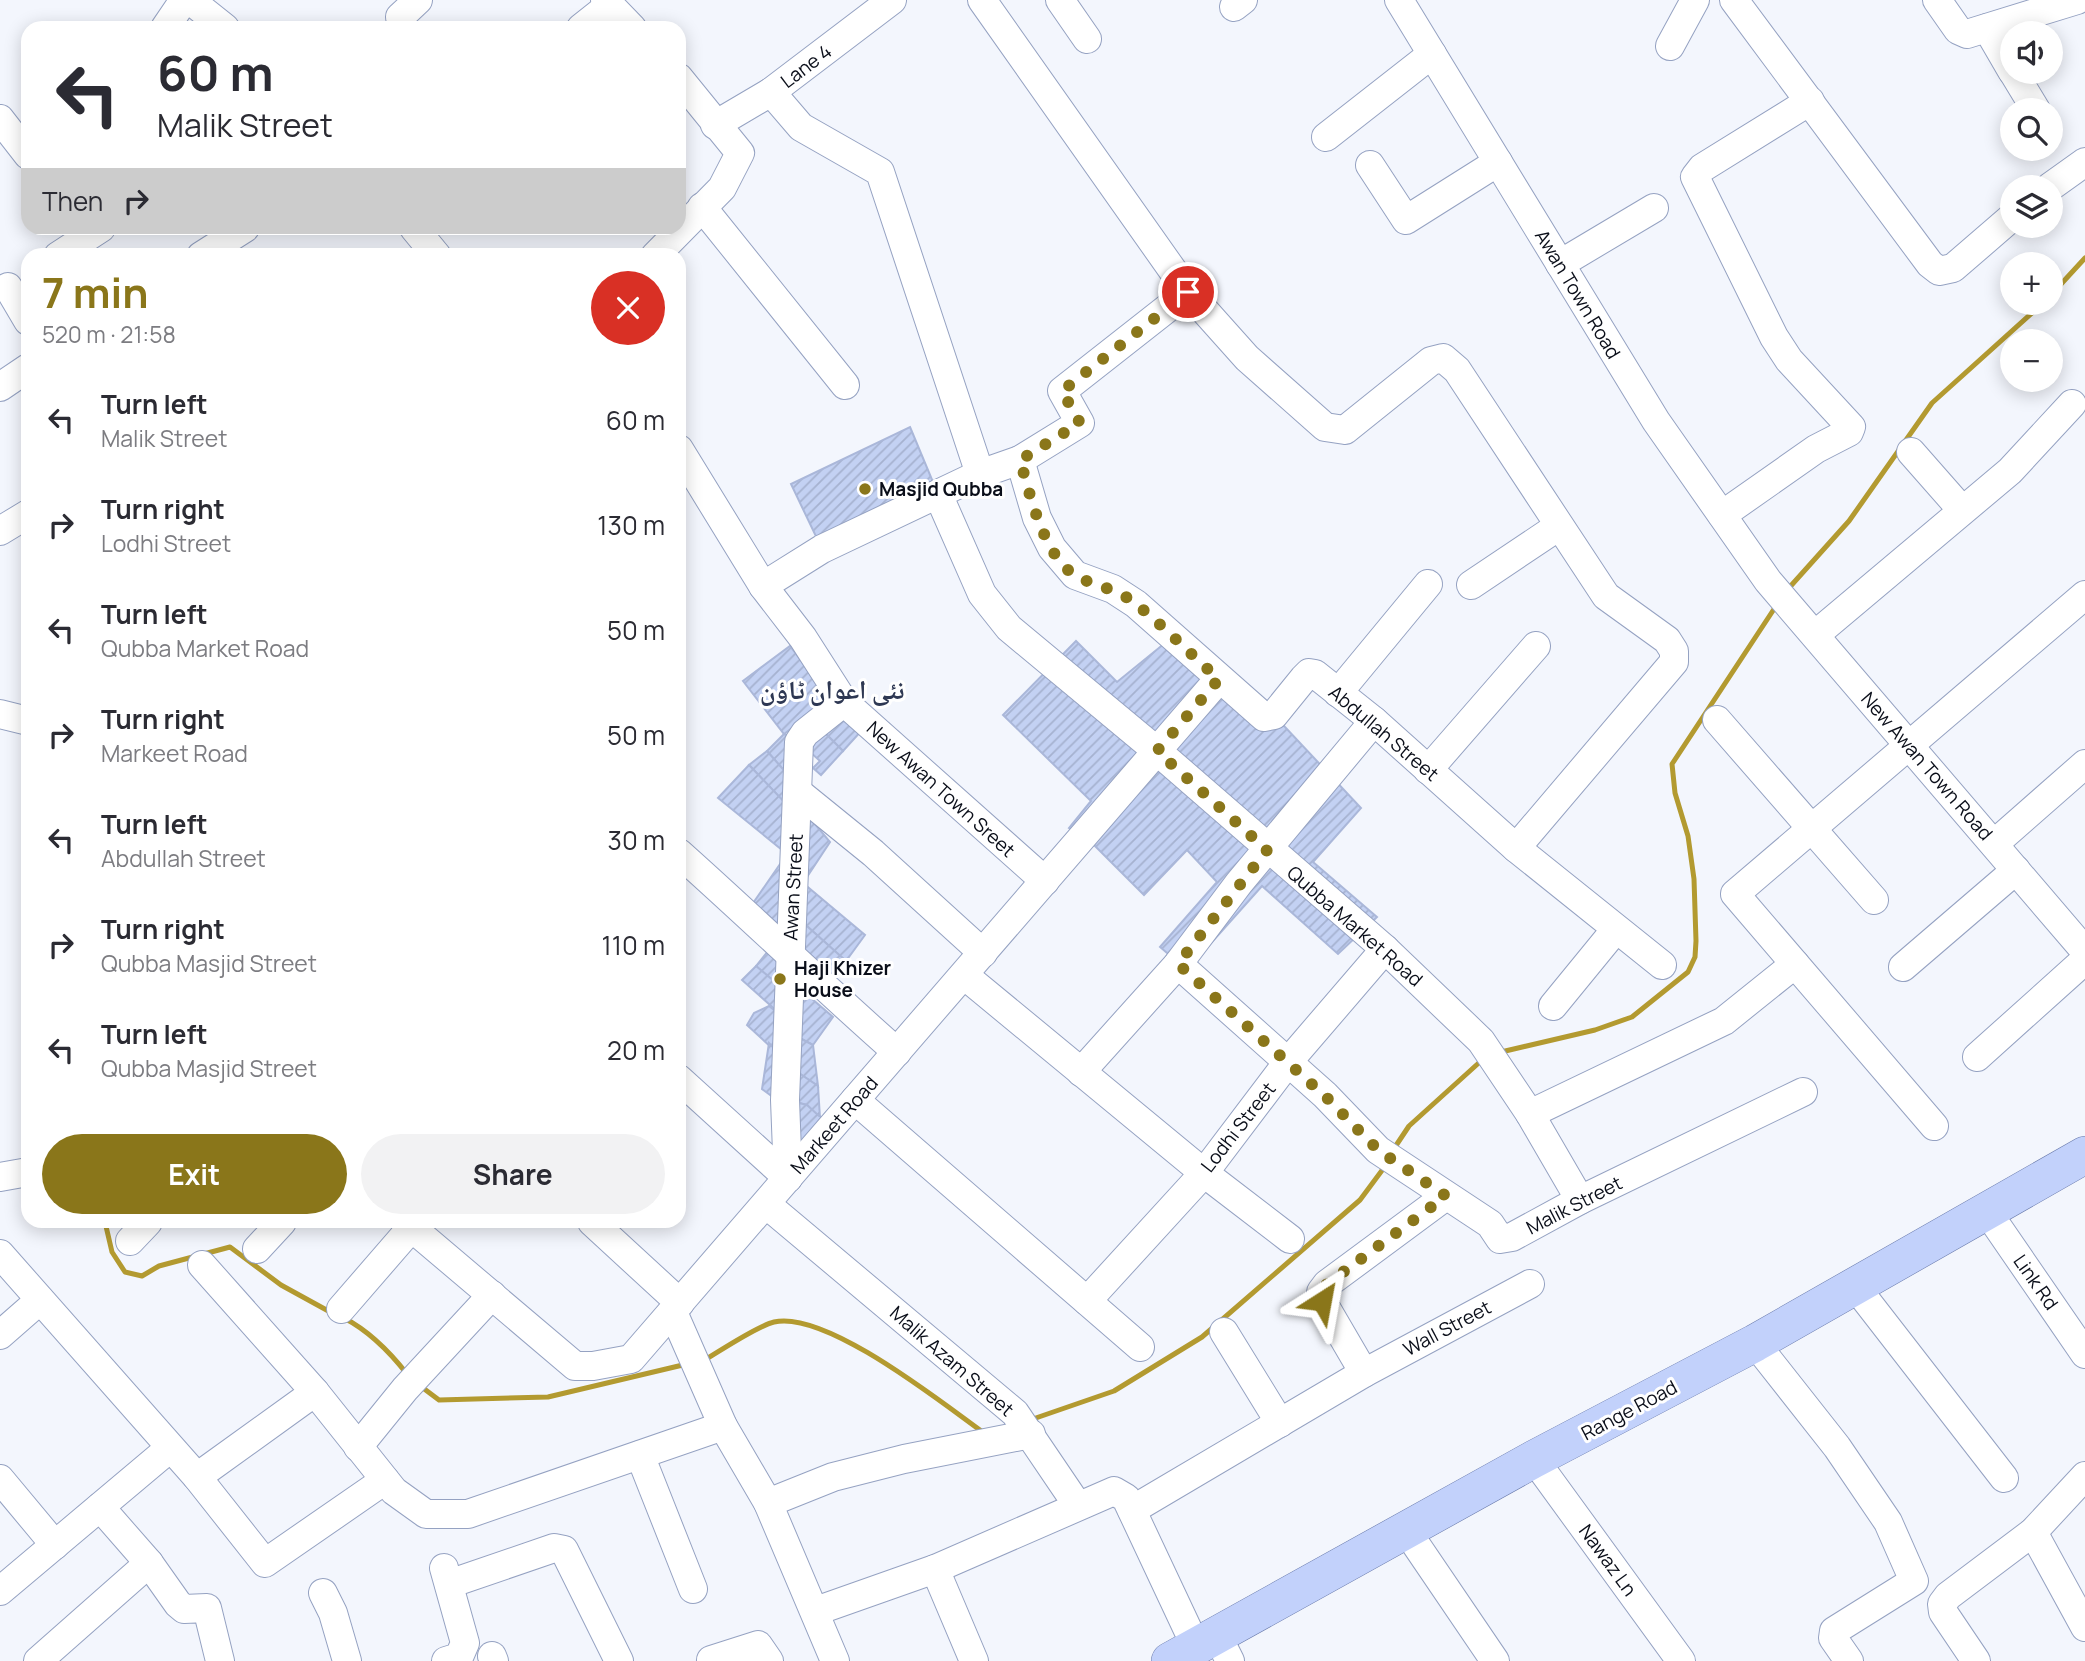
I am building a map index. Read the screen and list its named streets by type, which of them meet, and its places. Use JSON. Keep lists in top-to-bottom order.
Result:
{
  "streets": {
    "main road": ["Range Road"],
    "street": [
      "Lane 4",
      "Awan Town Road",
      "Abdullah Street",
      "New Awan Town Road",
      "New Awan Town Sreet",
      "Awan Street",
      "Qubba Market Road",
      "Markeet Road",
      "Lodhi Street",
      "Malik Street",
      "Link Rd",
      "Wall Street",
      "Malik Azam Street",
      "Nawaz Ln"
    ]
  },
  "crossings": [
    ["Awan Town Road", "New Awan Town Road"],
    ["Abdullah Street", "Markeet Road"],
    ["New Awan Town Sreet", "Awan Street"],
    ["New Awan Town Sreet", "Markeet Road"],
    ["Awan Street", "Markeet Road"],
    ["Qubba Market Road", "Markeet Road"],
    ["Qubba Market Road", "Lodhi Street"],
    ["Qubba Market Road", "Malik Street"],
    ["Markeet Road", "Malik Azam Street"],
    ["Lodhi Street", "Malik Street"],
    ["Link Rd", "Range Road"],
    ["Range Road", "Nawaz Ln"]
  ],
  "districts": ["نئی اعوان ٹاؤن"],
  "places": ["Masjid Qubba", "Haji Khizer House"],
  "page": {
    "map_buttons": ["+", "−"],
    "turn": ["60 m", "Malik Street"],
    "then": "Then",
    "heading": ["7 min", "520 m · 21:58"],
    "list": [
      {
        "name": "Turn left",
        "note": "Malik Street",
        "value": "60 m"
      },
      {
        "name": "Turn right",
        "note": "Lodhi Street",
        "value": "130 m"
      },
      {
        "name": "Turn left",
        "note": "Qubba Market Road",
        "value": "50 m"
      },
      {
        "name": "Turn right",
        "note": "Markeet Road",
        "value": "50 m"
      },
      {
        "name": "Turn left",
        "note": "Abdullah Street",
        "value": "30 m"
      },
      {
        "name": "Turn right",
        "note": "Qubba Masjid Street",
        "value": "110 m"
      },
      {
        "name": "Turn left",
        "note": "Qubba Masjid Street",
        "value": "20 m"
      }
    ],
    "buttons": ["Exit", "Share"]
  }
}
